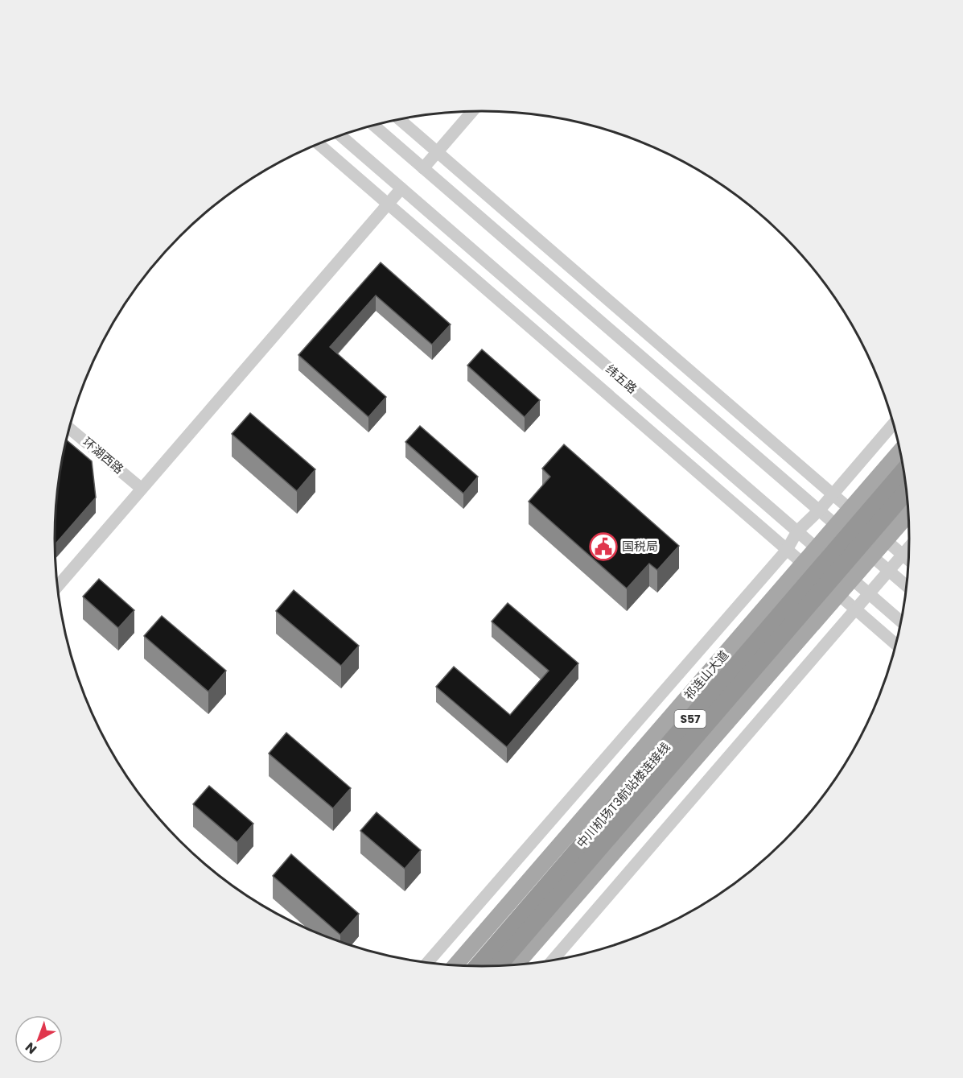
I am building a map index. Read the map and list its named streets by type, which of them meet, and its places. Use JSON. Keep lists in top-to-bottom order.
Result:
{
  "streets": {
    "highway": ["S57", "中川机场T3航站楼连接线"],
    "main road": ["祁连山大道"],
    "street": ["纬五路", "环湖西路"]
  },
  "crossings": [
    ["纬五路", "祁连山大道"]
  ],
  "places": {
    "public building": ["国税局"]
  },
  "north": "bottom left"
}
